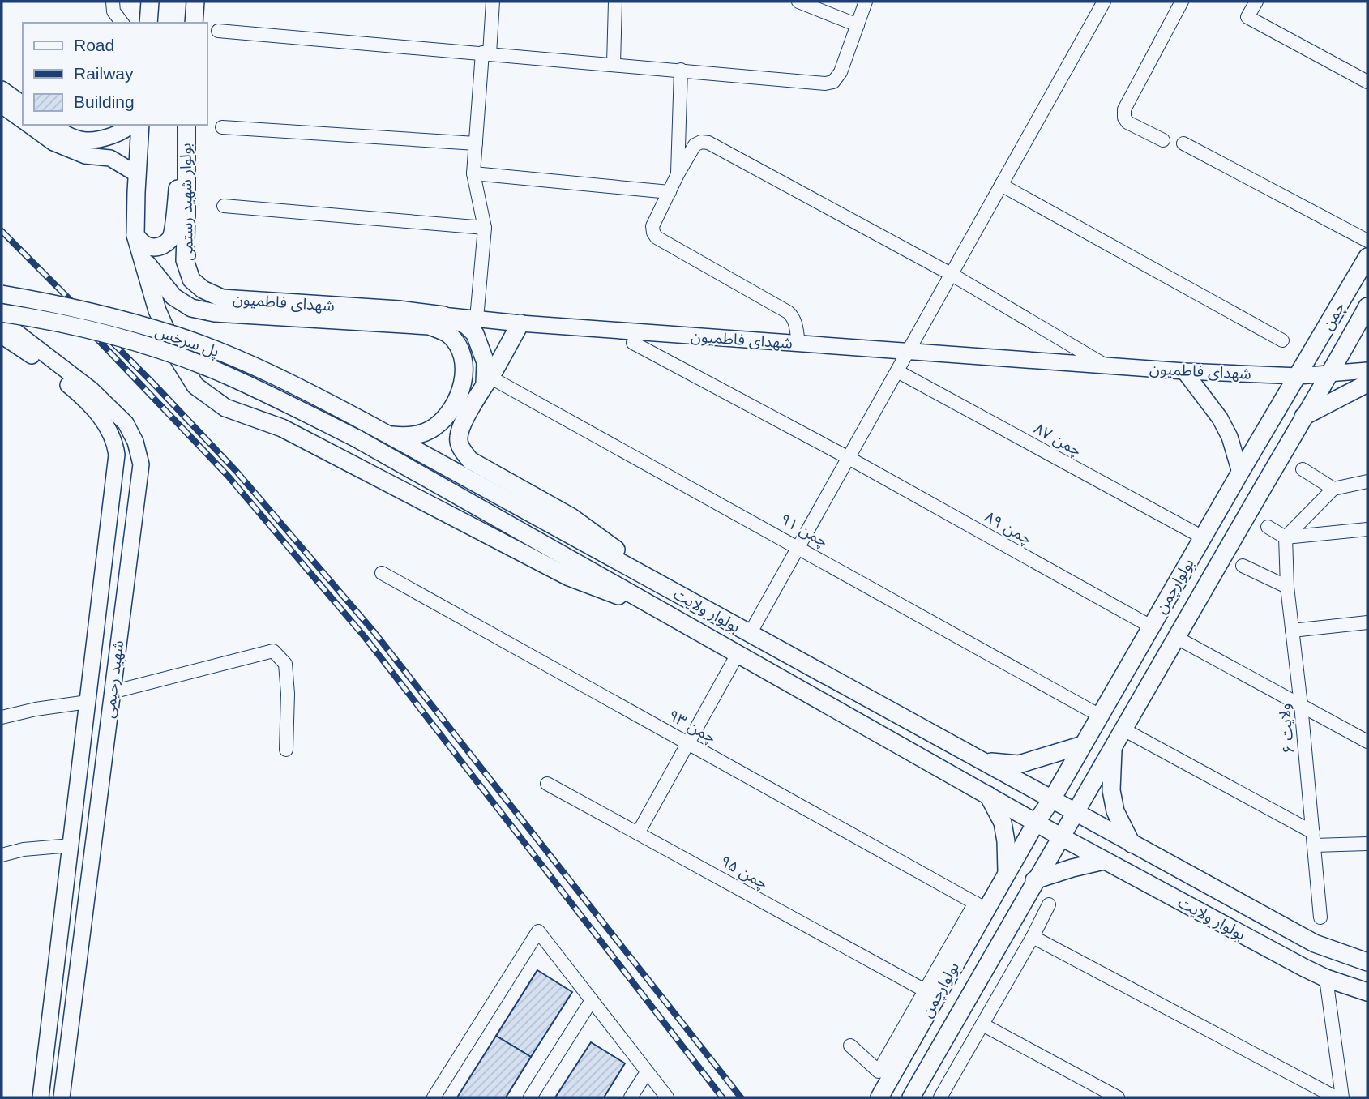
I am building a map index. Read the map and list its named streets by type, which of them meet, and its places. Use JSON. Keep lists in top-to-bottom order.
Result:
{
  "streets": {
    "main road": [
      "بولوار شهید رستمی",
      "شهدای فاطمیون",
      "چمن",
      "پل سرخس",
      "بولوارچمن",
      "بولوار ولایت"
    ],
    "street": [
      "چمن ۸۷",
      "چمن ۸۹",
      "چمن ۹۱",
      "شهید رحیمی",
      "چمن ۹۳",
      "ولایت ۶",
      "چمن ۹۵"
    ]
  },
  "crossings": [
    ["بولوار شهید رستمی", "شهدای فاطمیون"],
    ["شهدای فاطمیون", "چمن"],
    ["شهدای فاطمیون", "بولوارچمن"],
    ["چمن", "بولوارچمن"],
    ["پل سرخس", "بولوار ولایت"],
    ["چمن ۸۷", "بولوارچمن"],
    ["چمن ۸۹", "بولوارچمن"],
    ["چمن ۹۱", "بولوارچمن"],
    ["بولوارچمن", "بولوار ولایت"],
    ["بولوارچمن", "چمن ۹۳"]
  ],
  "legend": ["Road", "Railway", "Building"]
}
